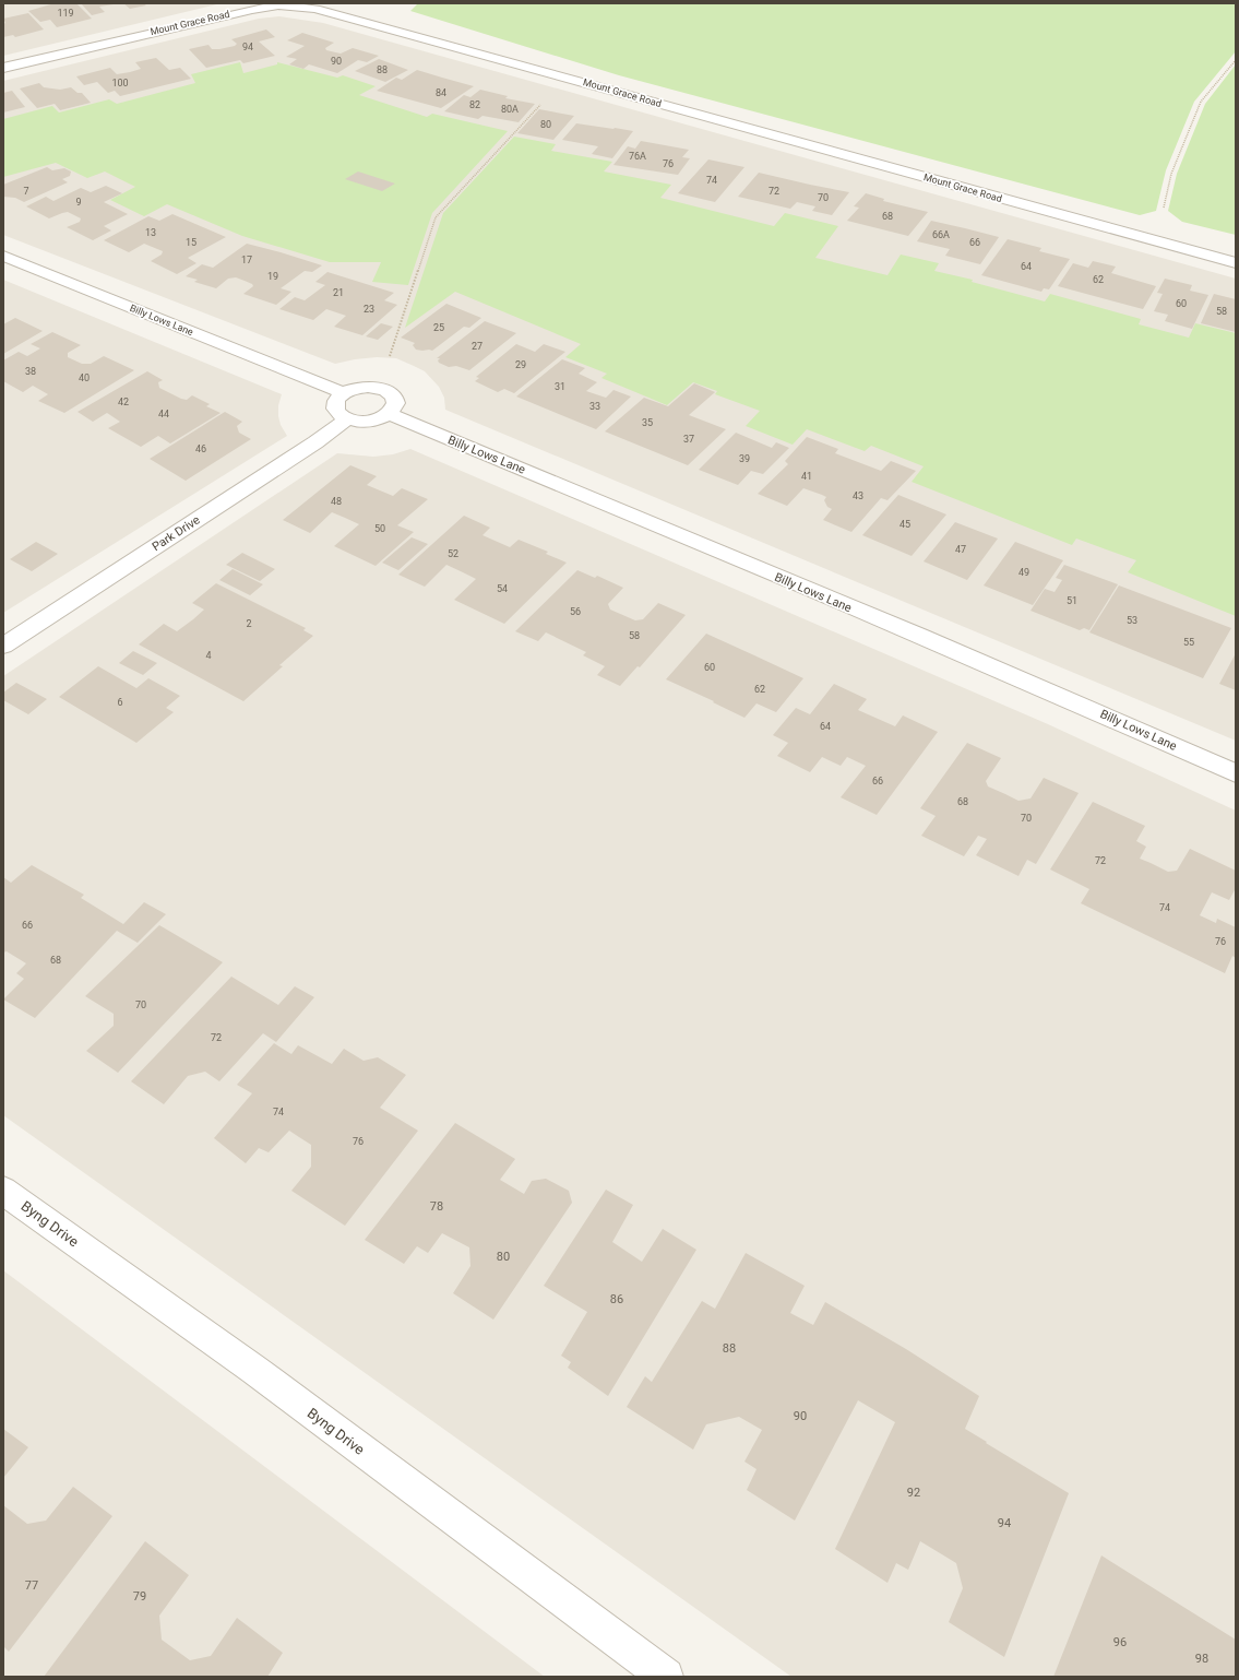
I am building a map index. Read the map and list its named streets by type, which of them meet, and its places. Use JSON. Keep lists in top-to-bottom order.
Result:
{
  "streets": {
    "street": [
      "Mount Grace Road",
      "Billy Lows Lane",
      "Park Drive",
      "Byng Drive"
    ]
  },
  "crossings": [
    ["Billy Lows Lane", "Park Drive"]
  ],
  "house_numbers": [
    "119",
    "94",
    "90",
    "88",
    "100",
    "84",
    "82",
    "80A",
    "80",
    "76A",
    "76",
    "74",
    "7",
    "72",
    "70",
    "9",
    "68",
    "13",
    "66A",
    "15",
    "66",
    "17",
    "64",
    "19",
    "62",
    "21",
    "60",
    "23",
    "58",
    "25",
    "27",
    "29",
    "38",
    "40",
    "31",
    "42",
    "33",
    "44",
    "35",
    "37",
    "46",
    "39",
    "41",
    "43",
    "48",
    "45",
    "50",
    "47",
    "52",
    "49",
    "54",
    "51",
    "56",
    "53",
    "2",
    "58",
    "55",
    "4",
    "60",
    "62",
    "6",
    "64",
    "66",
    "68",
    "70",
    "72",
    "74",
    "66",
    "76",
    "68",
    "70",
    "72",
    "74",
    "76",
    "78",
    "80",
    "86",
    "88",
    "90",
    "92",
    "94",
    "77",
    "79",
    "96",
    "98"
  ]
}
